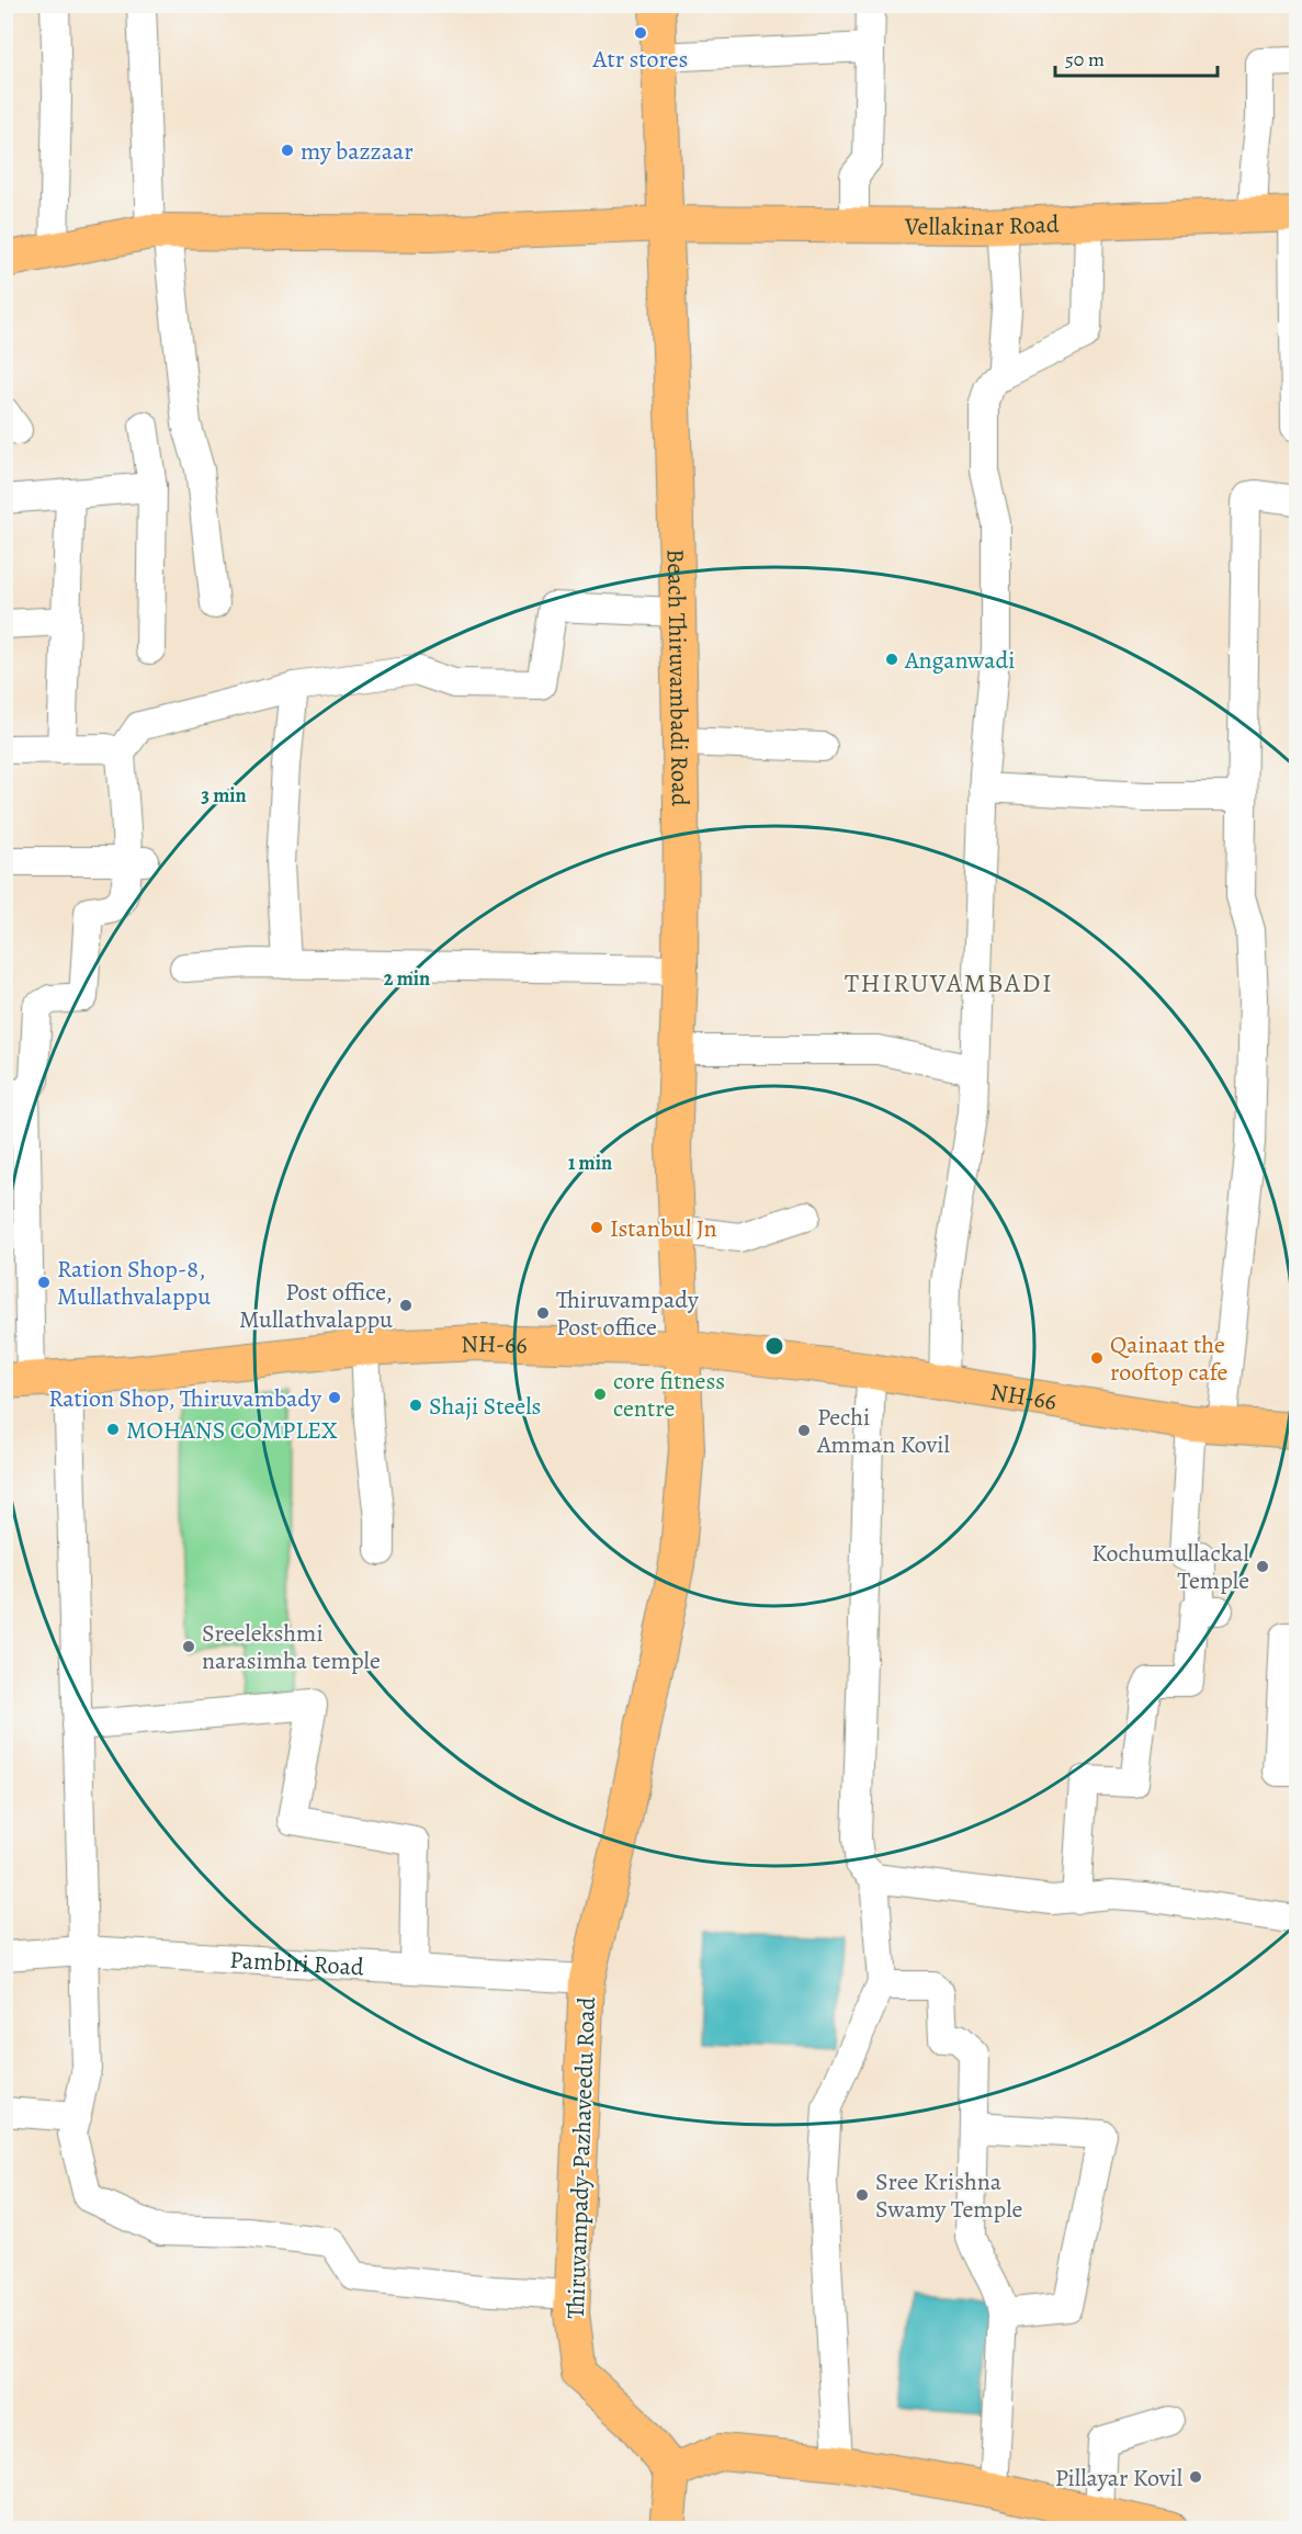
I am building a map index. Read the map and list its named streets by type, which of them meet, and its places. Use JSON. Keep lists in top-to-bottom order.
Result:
{
  "streets": {
    "main road": [
      "Vellakinar Road",
      "Beach Thiruvambadi Road",
      "NH-66",
      "Thiruvampady-Pazhaveedu Road"
    ],
    "street": ["Pambiri Road"]
  },
  "crossings": [
    ["Vellakinar Road", "Beach Thiruvambadi Road"],
    ["Beach Thiruvambadi Road", "NH-66"],
    ["Beach Thiruvambadi Road", "Thiruvampady-Pazhaveedu Road"],
    ["NH-66", "Thiruvampady-Pazhaveedu Road"],
    ["Pambiri Road", "Thiruvampady-Pazhaveedu Road"]
  ],
  "districts": ["THIRUVAMBADI"],
  "places": [
    "Atr stores",
    "my bazzaar",
    "Anganwadi",
    "Istanbul Jn",
    "Ration Shop-8, Mullathvalappu",
    "Post office, Mullathvalappu",
    "Thiruvampady Post office",
    "Qainaat the rooftop cafe",
    "core fitness centre",
    "Ration Shop, Thiruvambady",
    "Shaji Steels",
    "MOHANS COMPLEX",
    "Pechi Amman Kovil",
    "Kochumullackal Temple",
    "Sreelekshmi narasimha temple",
    "Sree Krishna Swamy Temple",
    "Pillayar Kovil"
  ],
  "scale_bar": "50 m",
  "rings": ["3 min", "2 min", "1 min"]
}
